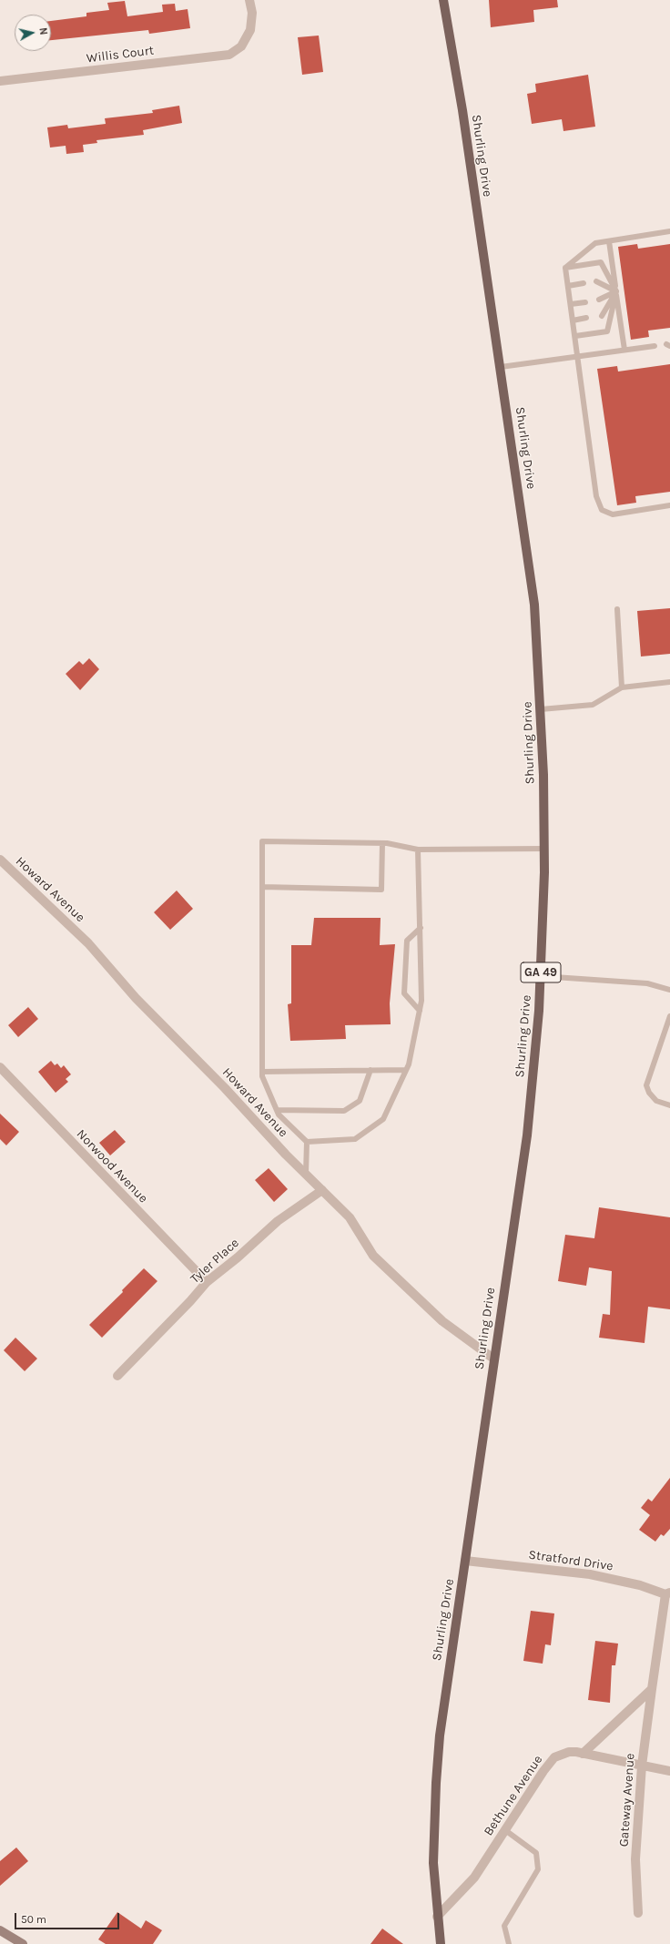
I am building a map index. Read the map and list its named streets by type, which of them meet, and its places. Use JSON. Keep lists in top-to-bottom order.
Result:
{
  "streets": {
    "main road": ["Shurling Drive", "GA 49"],
    "street": [
      "Willis Court",
      "Howard Avenue",
      "Norwood Avenue",
      "Tyler Place",
      "Stratford Drive",
      "Bethune Avenue",
      "Gateway Avenue"
    ]
  },
  "crossings": [
    ["Shurling Drive", "Howard Avenue"],
    ["Shurling Drive", "Stratford Drive"],
    ["Shurling Drive", "Bethune Avenue"],
    ["Howard Avenue", "Tyler Place"],
    ["Norwood Avenue", "Tyler Place"],
    ["Bethune Avenue", "Gateway Avenue"]
  ],
  "scale_bar": "50 m",
  "north": "right"
}
